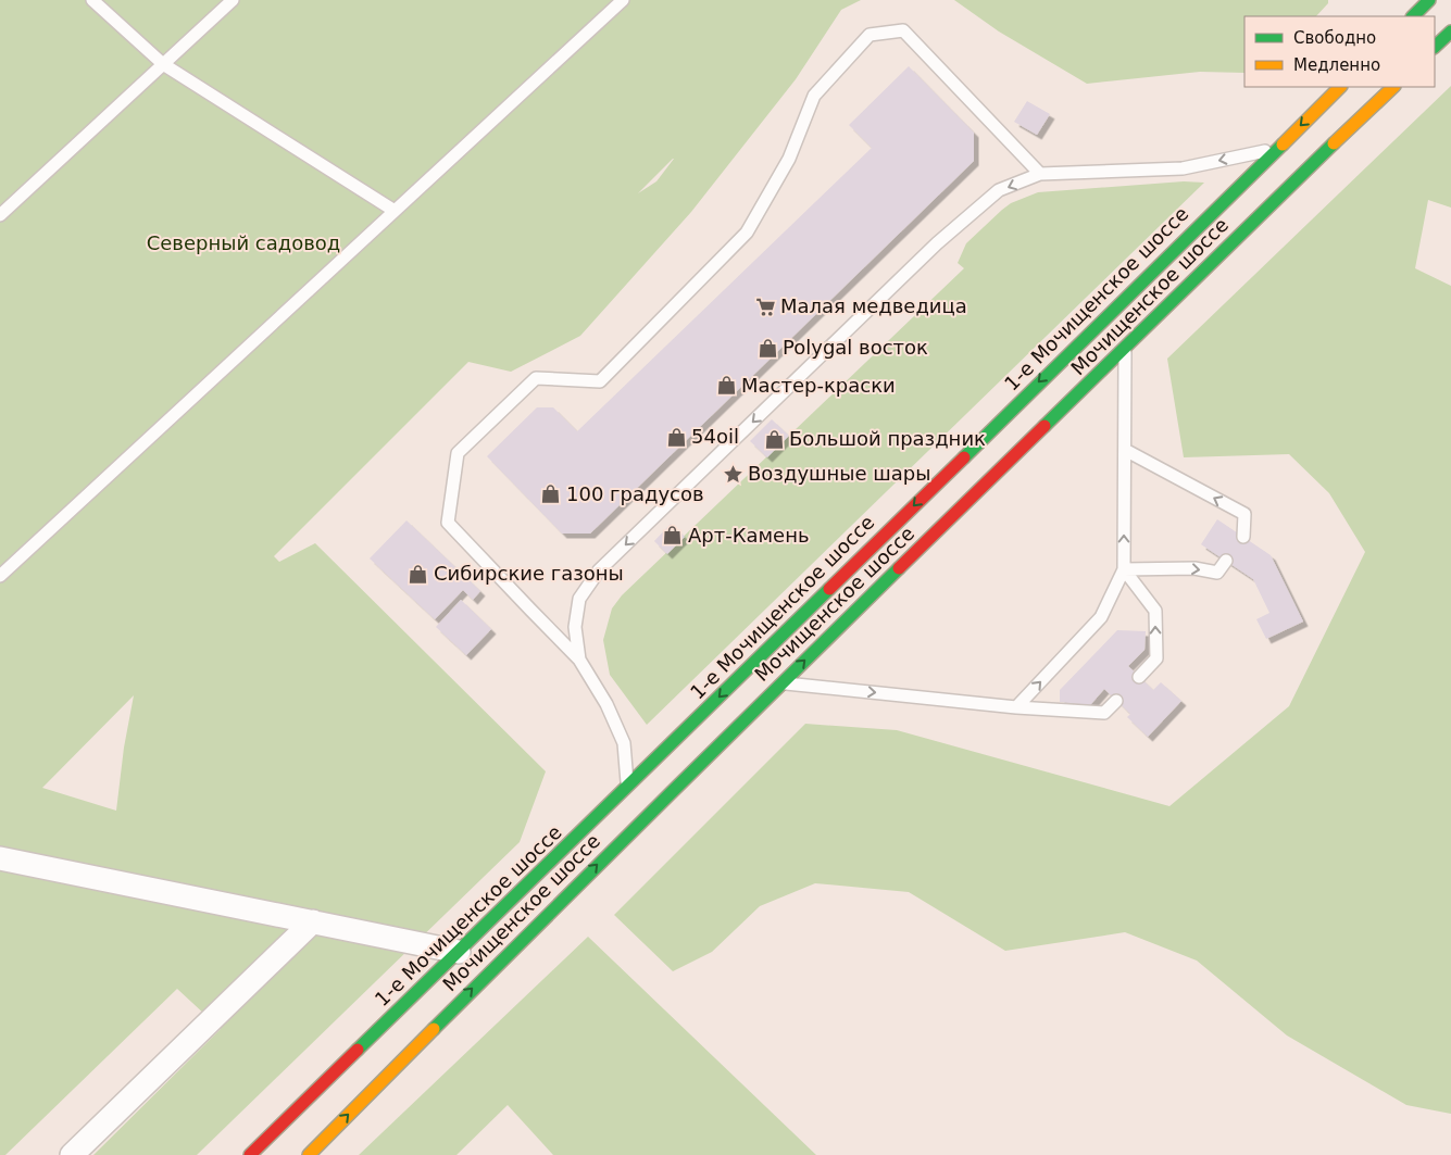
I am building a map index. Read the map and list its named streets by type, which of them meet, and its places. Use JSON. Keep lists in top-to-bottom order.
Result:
{
  "streets": {
    "main road": ["Мочищенское шоссе", "1-е Мочищенское шоссе"]
  },
  "one_way": ["Мочищенское шоссе", "1-е Мочищенское шоссе"],
  "parks": ["Северный садовод"],
  "places": {
    "supermarket": ["Малая медведица"],
    "shop": [
      "Polygal восток",
      "Мастер-краски",
      "54oil",
      "Большой праздник",
      "100 градусов",
      "Арт-Камень",
      "Сибирские газоны"
    ],
    "place": ["Воздушные шары"]
  },
  "legend": ["Свободно", "Медленно"]
}
